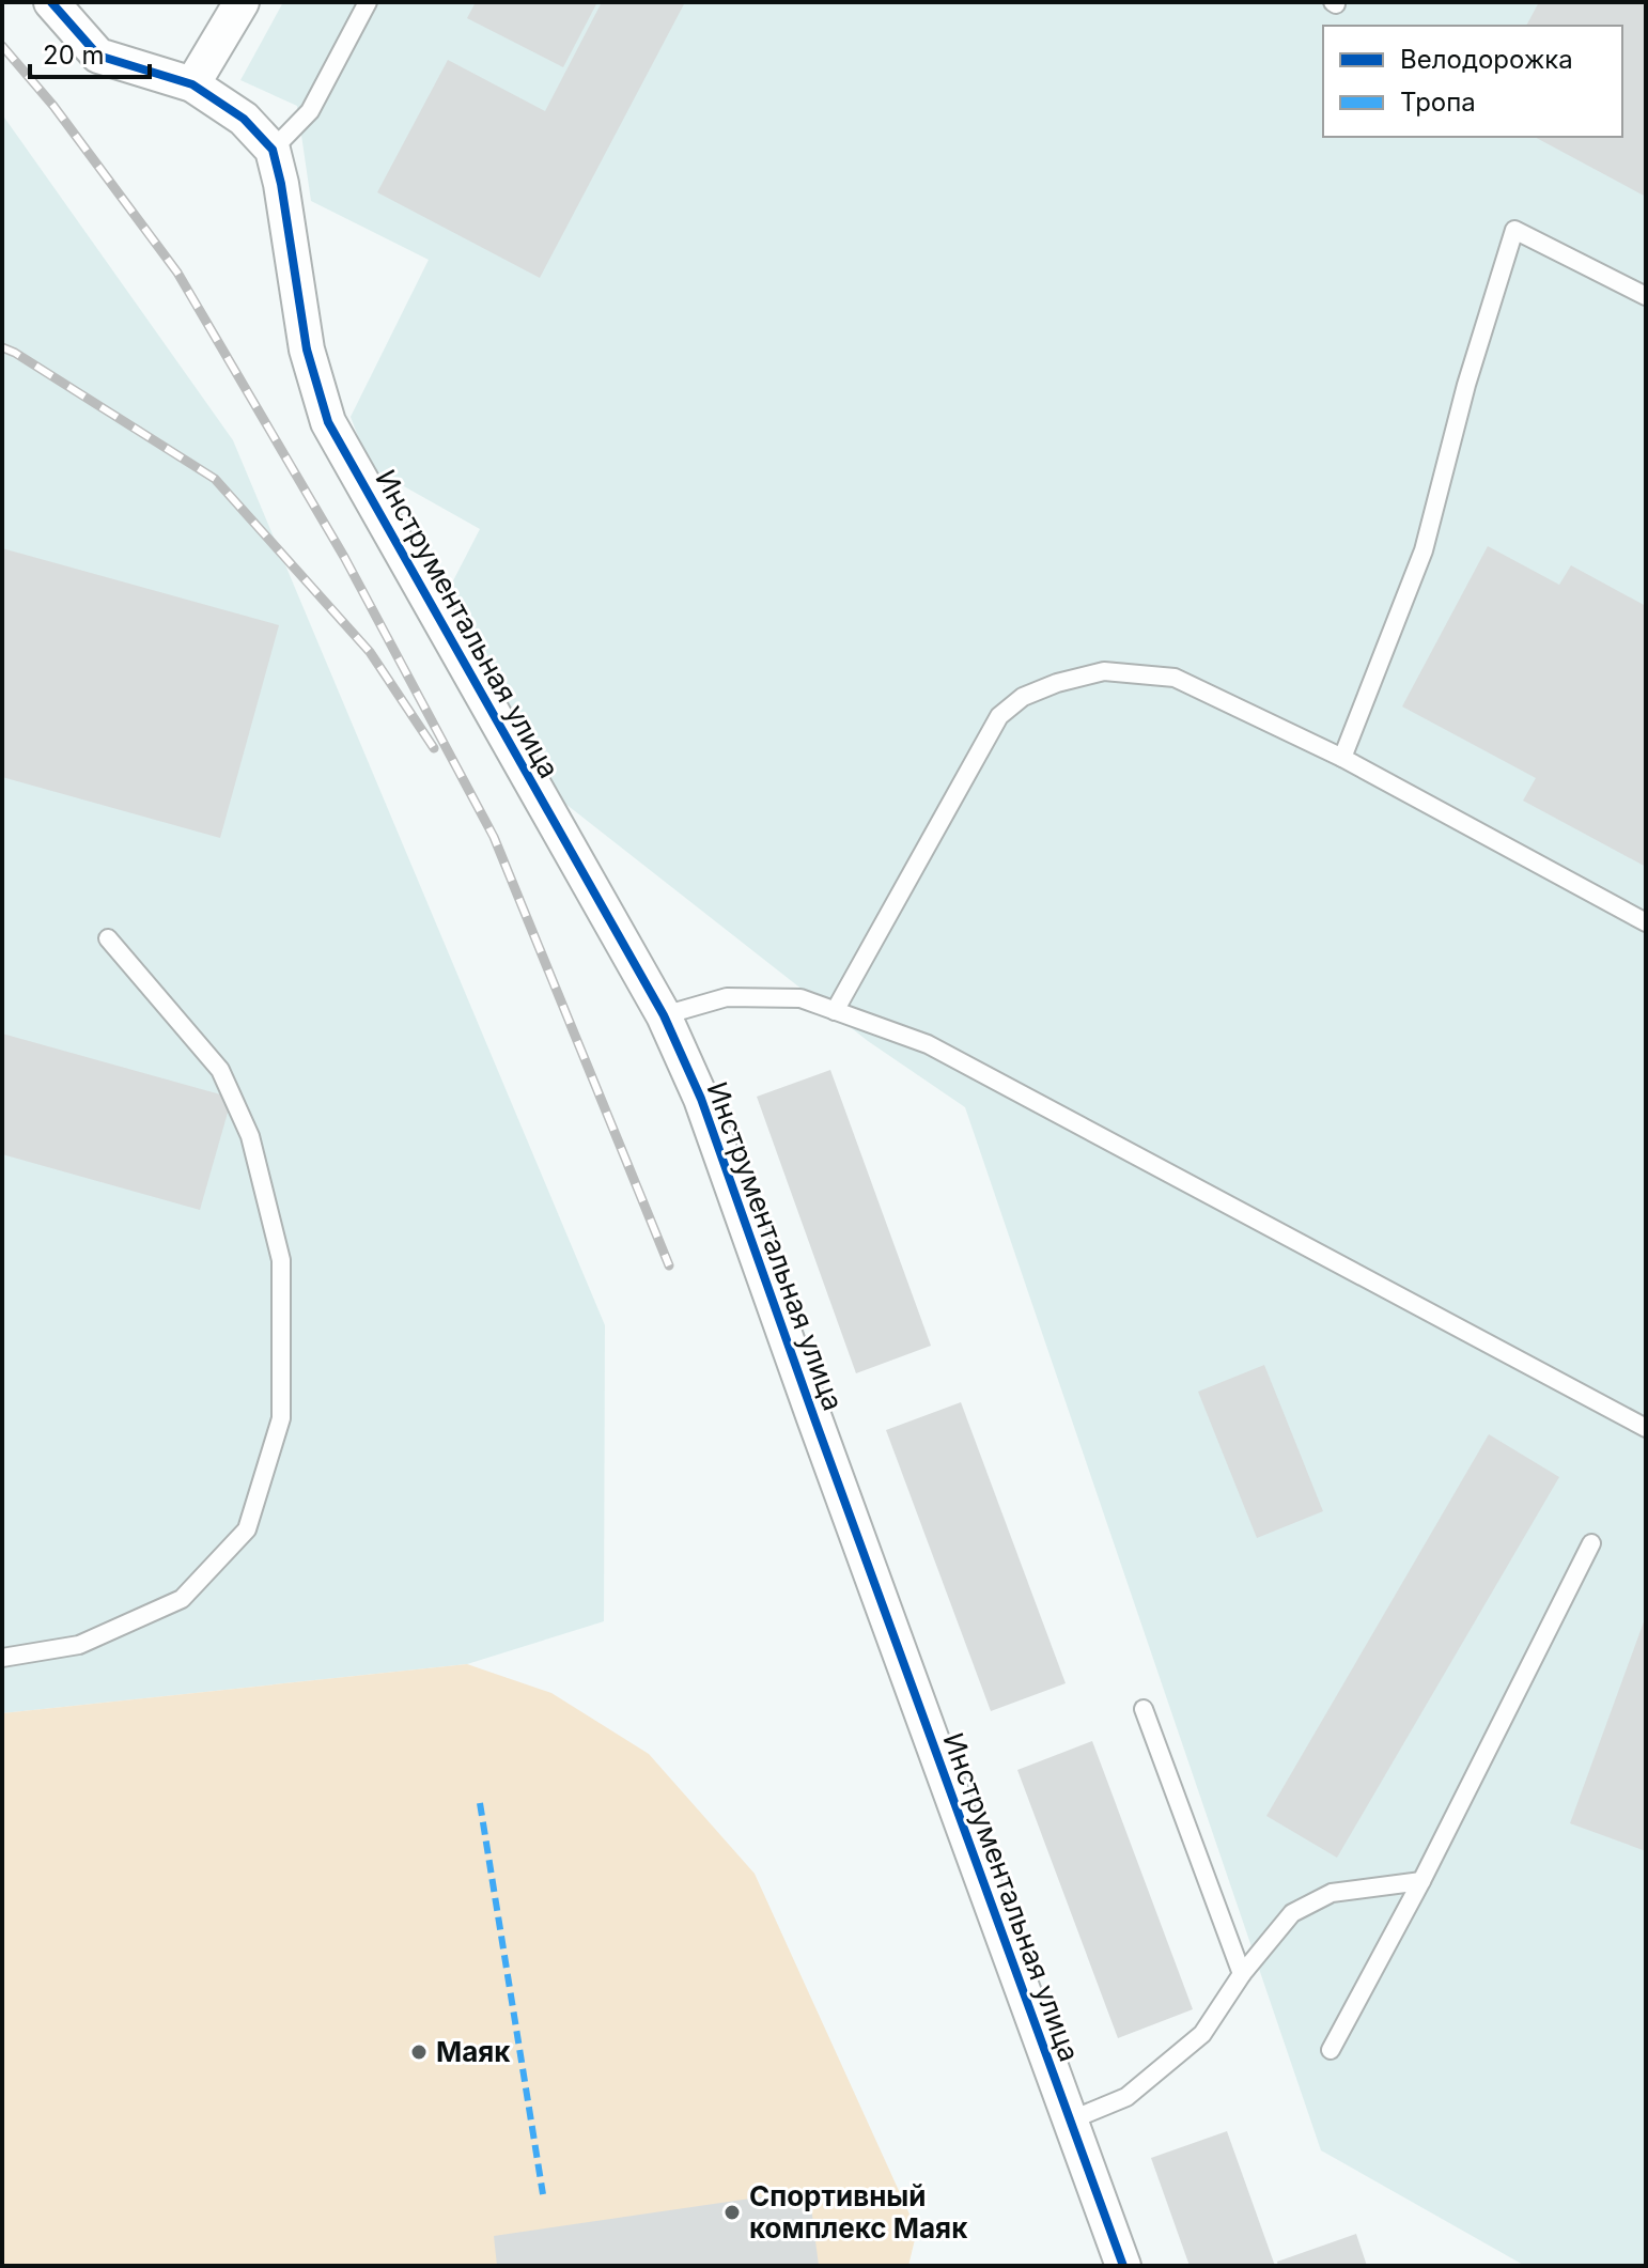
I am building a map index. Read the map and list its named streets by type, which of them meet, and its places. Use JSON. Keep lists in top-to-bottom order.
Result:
{
  "streets": {
    "street": ["Инструментальная улица"]
  },
  "places": ["Маяк", "Спортивный комплекс Маяк"],
  "legend": ["Велодорожка", "Тропа"],
  "scale_bar": "20 m"
}
